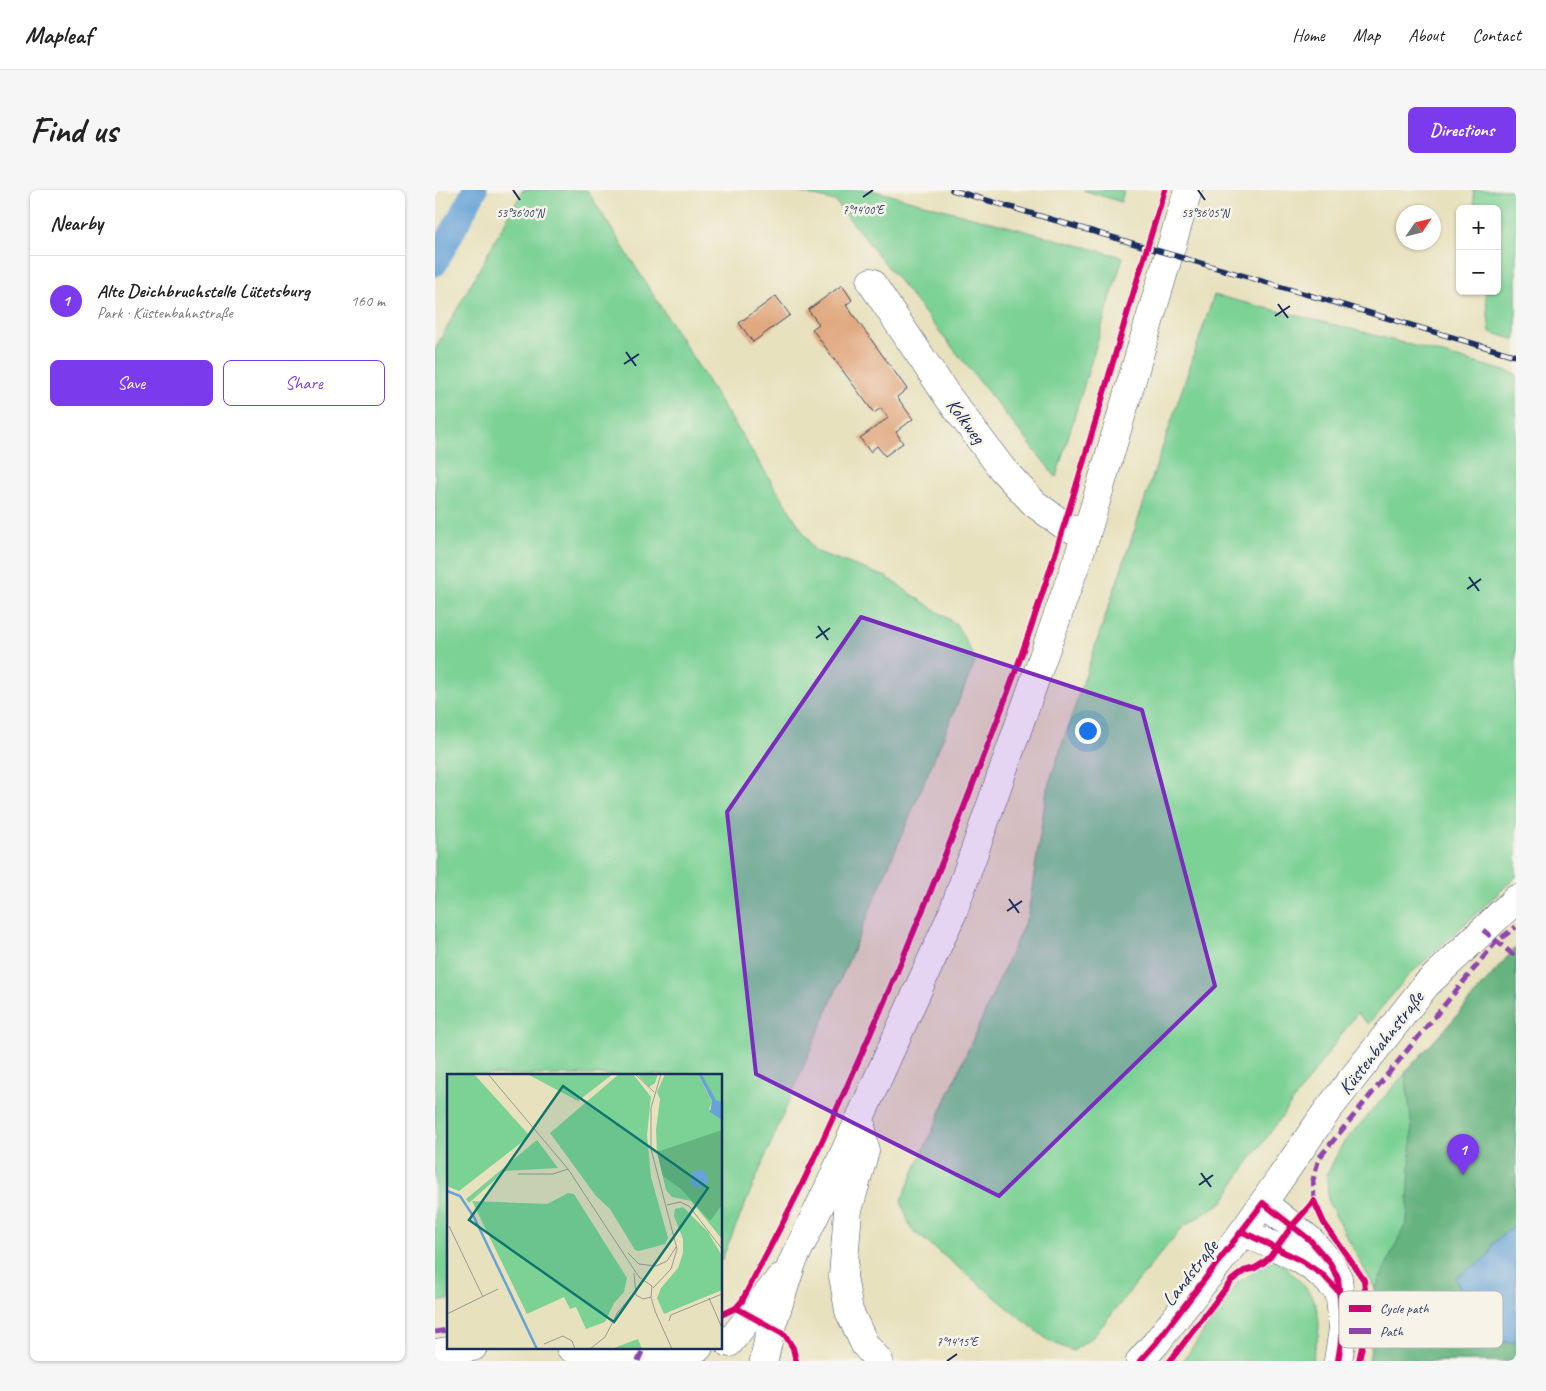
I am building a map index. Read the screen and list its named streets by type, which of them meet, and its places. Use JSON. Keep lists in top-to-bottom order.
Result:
{
  "streets": {
    "main road": ["Kolkweg", "Küstenbahnstraße", "Landstraße"]
  },
  "crossings": [
    ["Küstenbahnstraße", "Landstraße"]
  ],
  "legend": ["Cycle path", "Path"],
  "north": "top right",
  "page": {
    "header": "Mapleaf",
    "nav": [
      "Home",
      "Map",
      "About",
      "Contact"
    ],
    "buttons": [
      "Directions",
      ["Save", "Share"]
    ],
    "title": "Find us",
    "heading": "Nearby",
    "map_buttons": ["+", "−"],
    "list": [
      {
        "mark": "1",
        "name": "Alte Deichbruchstelle Lütetsburg",
        "note": "Park · Küstenbahnstraße",
        "value": "160 m"
      }
    ],
    "pins": "1"
  },
  "coordinates": [
    "7°14'00\"E",
    "53°36'00\"N",
    "53°36'05\"N",
    "7°14'15\"E"
  ]
}
